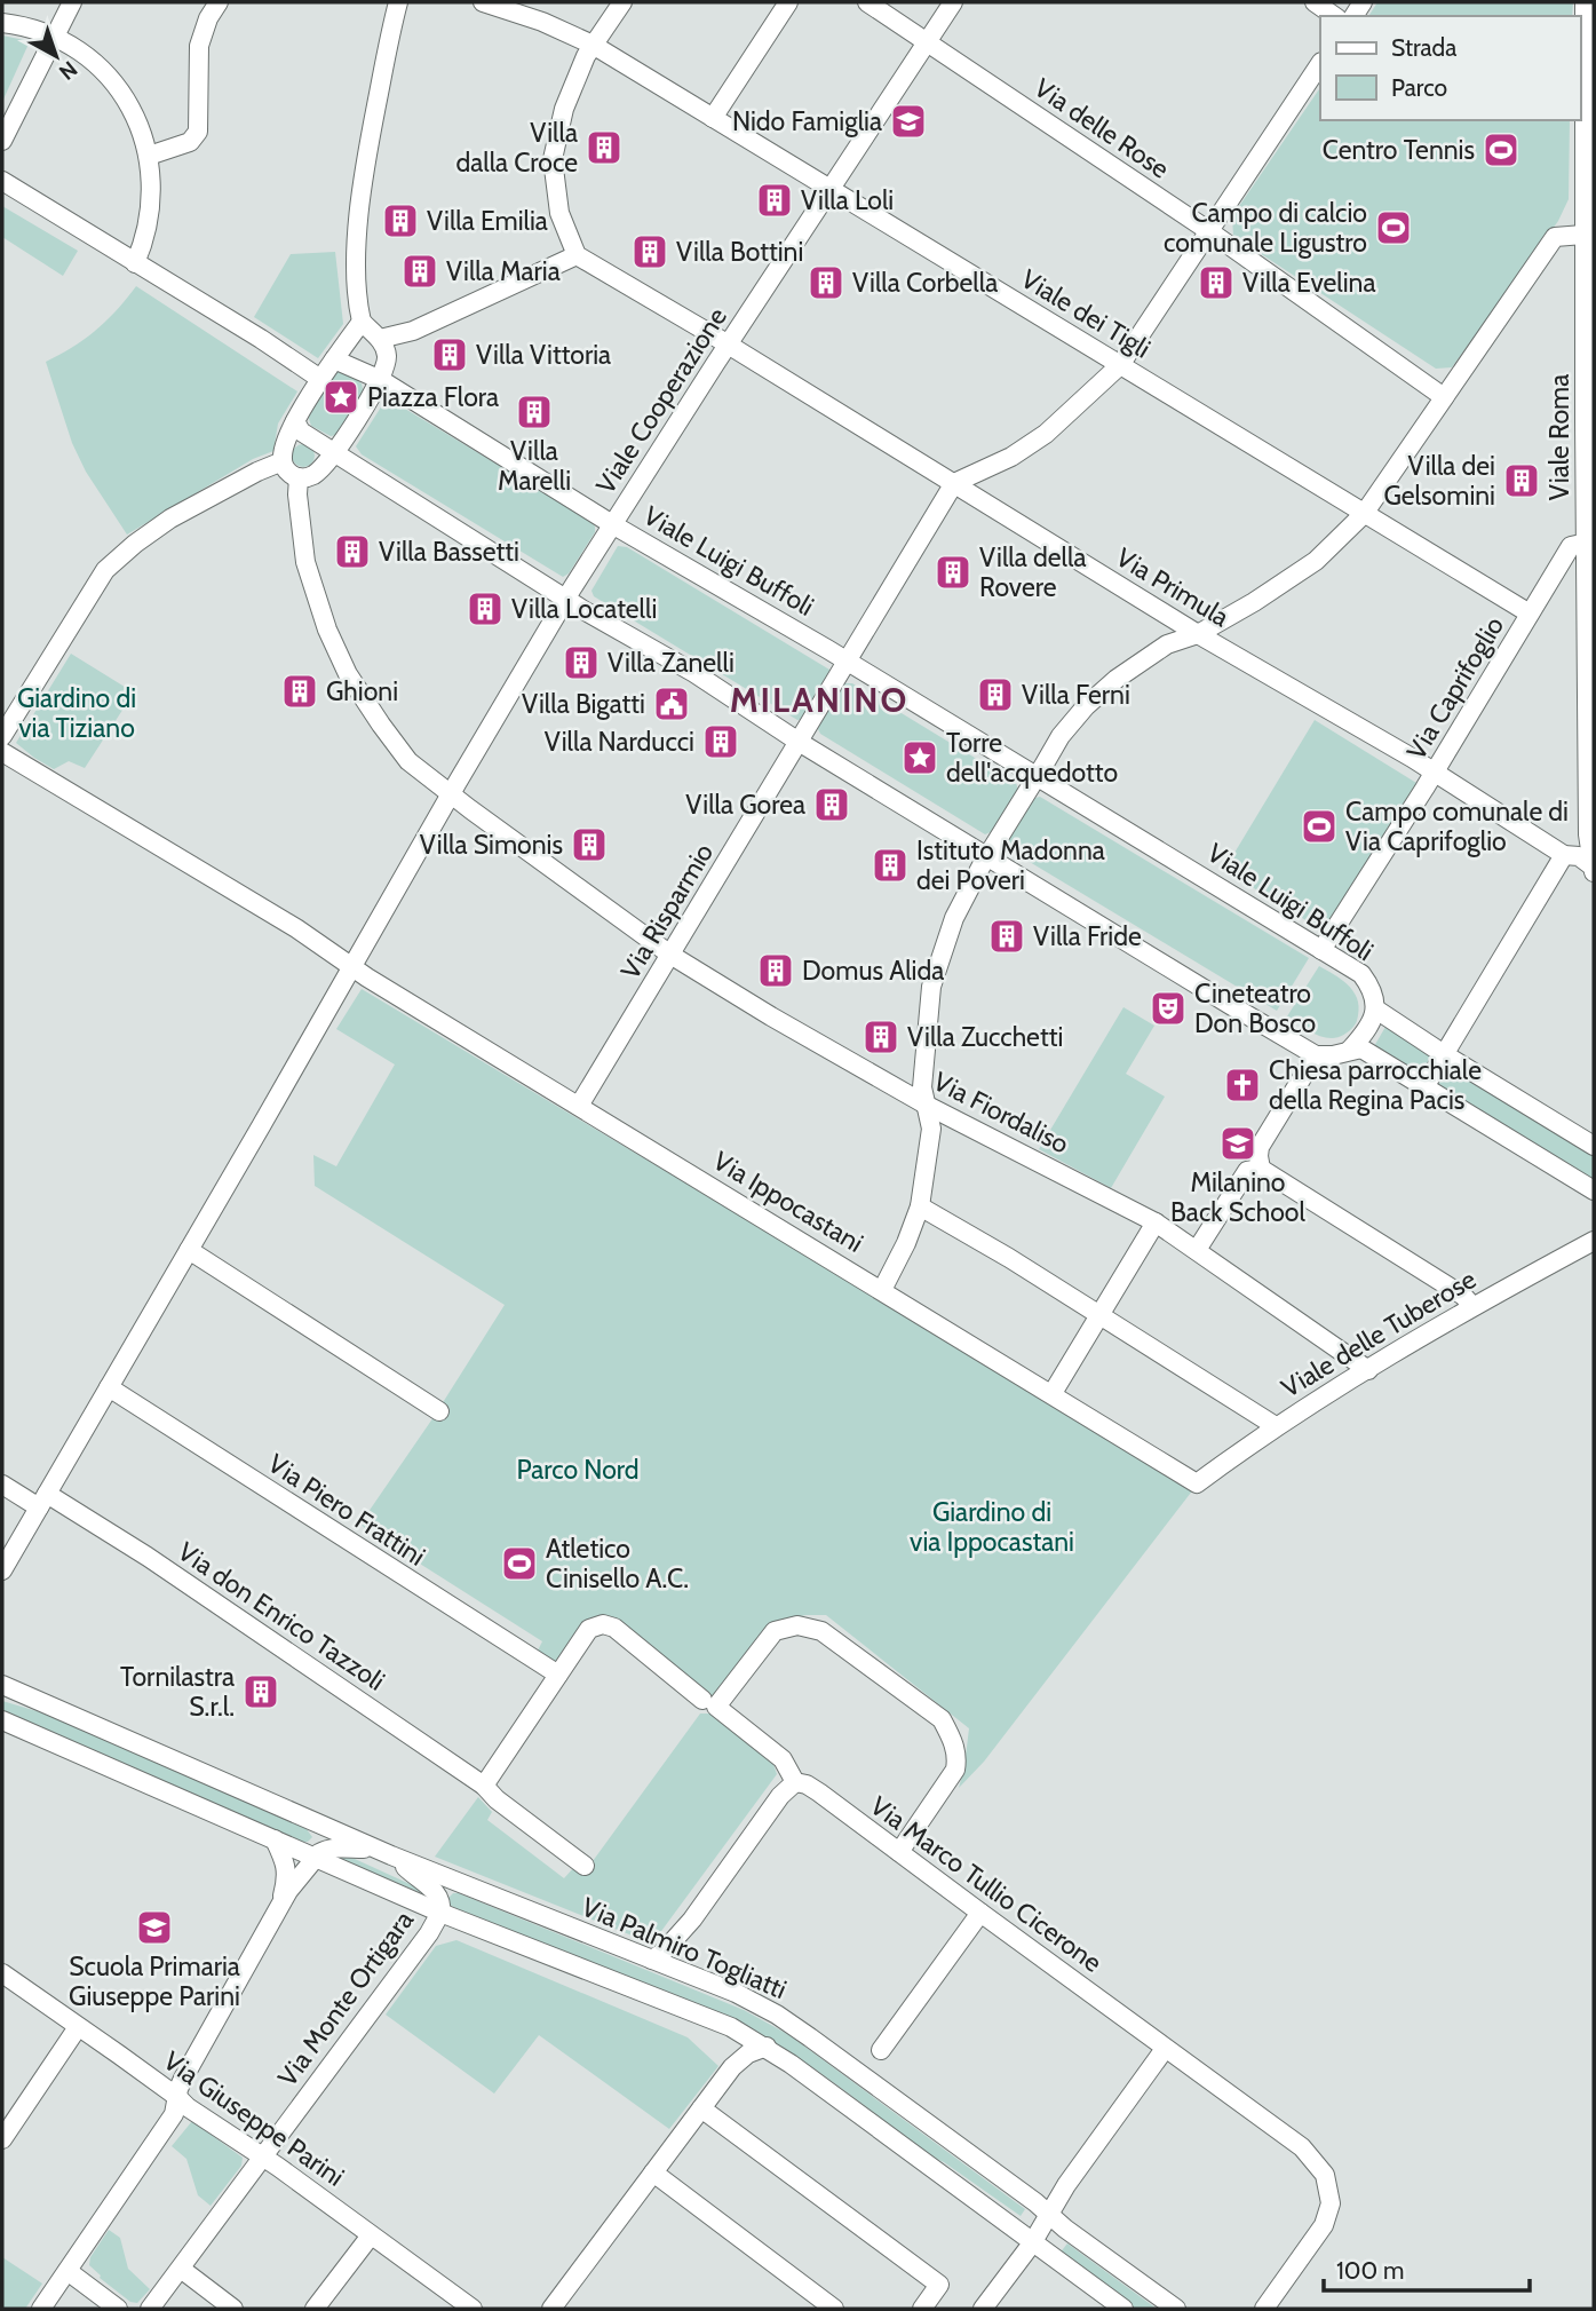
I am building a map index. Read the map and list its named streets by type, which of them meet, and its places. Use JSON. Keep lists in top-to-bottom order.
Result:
{
  "streets": {
    "street": [
      "Via delle Rose",
      "Viale dei Tigli",
      "Viale Cooperazione",
      "Viale Roma",
      "Viale Luigi Buffoli",
      "Via Primula",
      "Via Caprifoglio",
      "Via Risparmio",
      "Via Fiordaliso",
      "Via Ippocastani",
      "Viale delle Tuberose",
      "Via Piero Frattini",
      "Via don Enrico Tazzoli",
      "Via Marco Tullio Cicerone",
      "Via Palmiro Togliatti",
      "Via Monte Ortigara",
      "Via Giuseppe Parini"
    ]
  },
  "crossings": [
    ["Via delle Rose", "Viale Cooperazione"],
    ["Viale dei Tigli", "Viale Cooperazione"],
    ["Viale dei Tigli", "Via Caprifoglio"],
    ["Viale Cooperazione", "Viale Luigi Buffoli"],
    ["Viale Cooperazione", "Via Primula"],
    ["Viale Cooperazione", "Via Fiordaliso"],
    ["Viale Cooperazione", "Via Ippocastani"],
    ["Viale Cooperazione", "Via Piero Frattini"],
    ["Viale Cooperazione", "Via don Enrico Tazzoli"],
    ["Viale Roma", "Via Primula"],
    ["Viale Roma", "Via Caprifoglio"],
    ["Viale Luigi Buffoli", "Via Caprifoglio"],
    ["Via Primula", "Via Caprifoglio"],
    ["Via Risparmio", "Via Fiordaliso"],
    ["Via Risparmio", "Via Ippocastani"],
    ["Via Fiordaliso", "Viale delle Tuberose"],
    ["Via Ippocastani", "Viale delle Tuberose"],
    ["Via Palmiro Togliatti", "Via Monte Ortigara"],
    ["Via Monte Ortigara", "Via Giuseppe Parini"]
  ],
  "districts": ["MILANINO"],
  "parks": ["Giardino di via Tiziano", "Parco Nord", "Giardino di via Ippocastani"],
  "places": {
    "school or university": ["Nido Famiglia", "Milanino Back School", "Scuola Primaria Giuseppe Parini"],
    "building": [
      "Villa dalla Croce",
      "Villa Loli",
      "Villa Emilia",
      "Villa Bottini",
      "Villa Maria",
      "Villa Corbella",
      "Villa Evelina",
      "Villa Vittoria",
      "Villa Marelli",
      "Villa dei Gelsomini",
      "Villa Bassetti",
      "Villa della Rovere",
      "Villa Locatelli",
      "Villa Zanelli",
      "Ghioni",
      "Villa Ferni",
      "Villa Narducci",
      "Villa Gorea",
      "Villa Simonis",
      "Istituto Madonna dei Poveri",
      "Villa Fride",
      "Domus Alida",
      "Villa Zucchetti",
      "Tornilastra S.r.l."
    ],
    "sports": [
      "Centro Tennis",
      "Campo di calcio comunale Ligustro",
      "Campo comunale di Via Caprifoglio",
      "Atletico Cinisello A.C."
    ],
    "place": ["Piazza Flora", "Torre dell'acquedotto"],
    "public building": ["Villa Bigatti"],
    "theatre": ["Cineteatro Don Bosco"],
    "church": ["Chiesa parrocchiale della Regina Pacis"]
  },
  "legend": ["Strada", "Parco"],
  "scale_bar": "100 m",
  "north": "bottom right"
}
